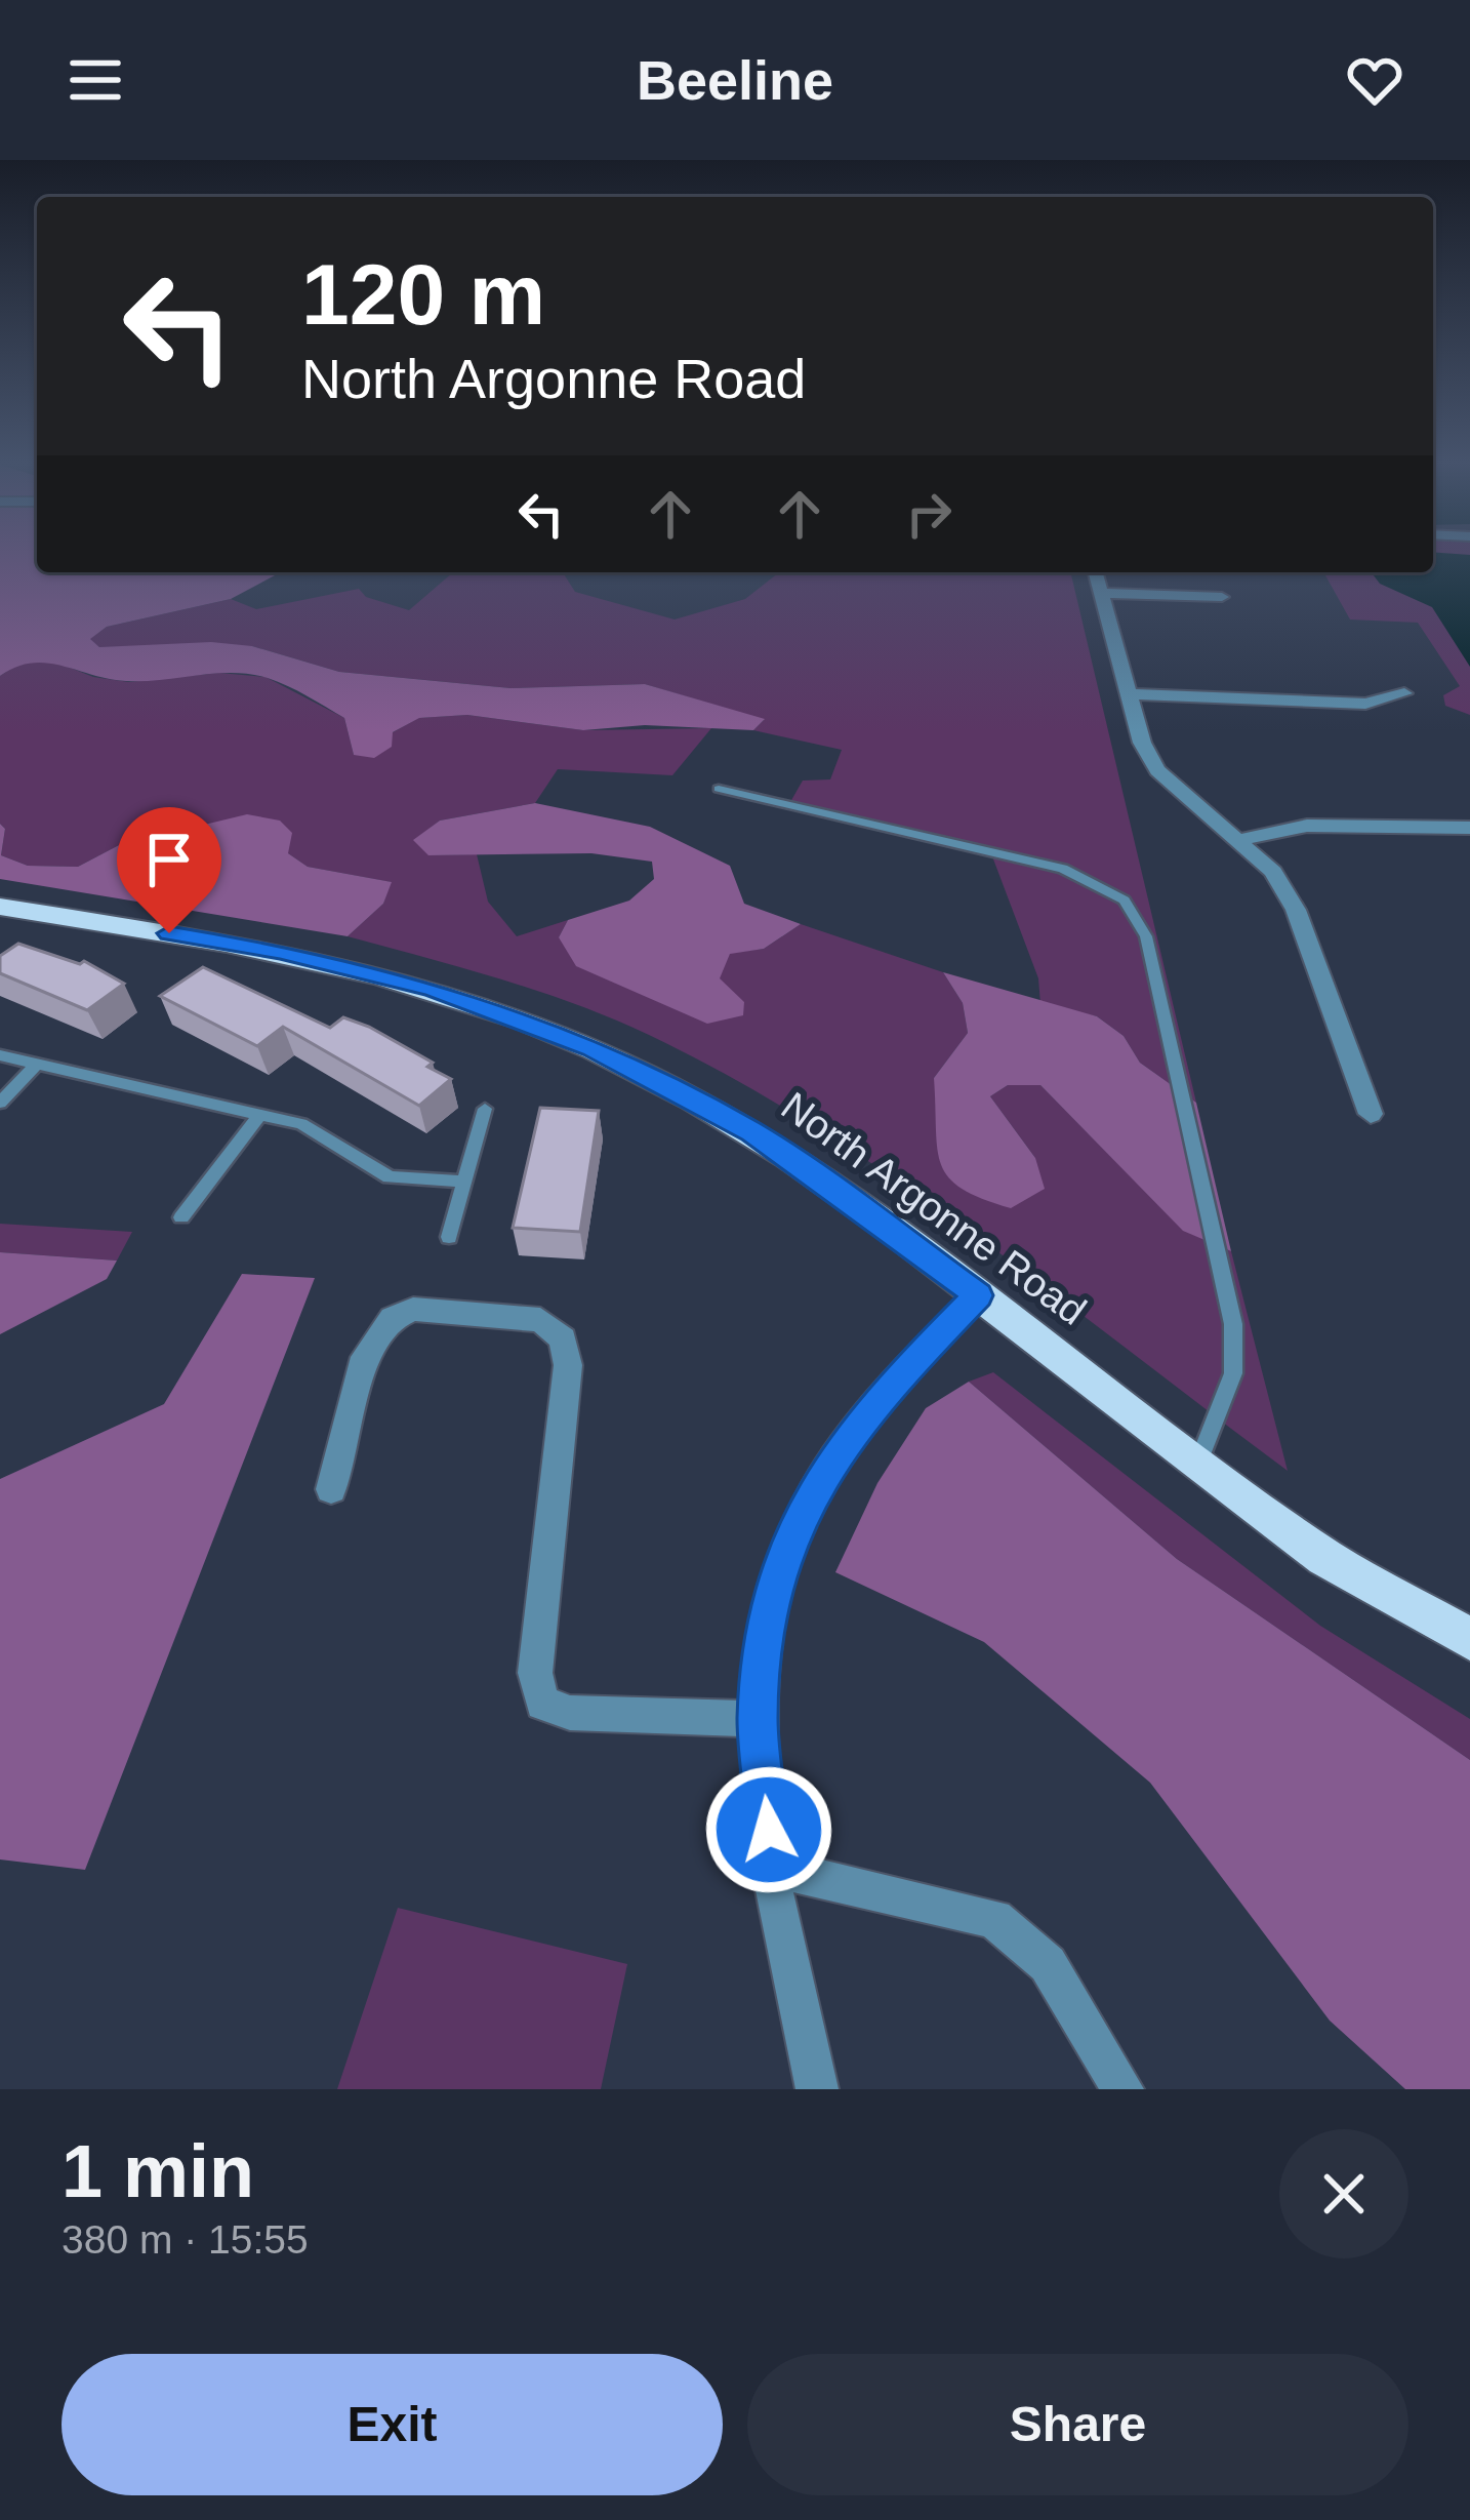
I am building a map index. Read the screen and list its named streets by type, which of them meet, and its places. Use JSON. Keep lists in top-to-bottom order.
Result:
{
  "streets": {
    "main road": ["North Argonne Road"]
  },
  "page": {
    "header": "Beeline",
    "turn": ["120 m", "North Argonne Road"],
    "heading": ["1 min", "380 m · 15:55"],
    "buttons": ["Exit", "Share"]
  }
}
